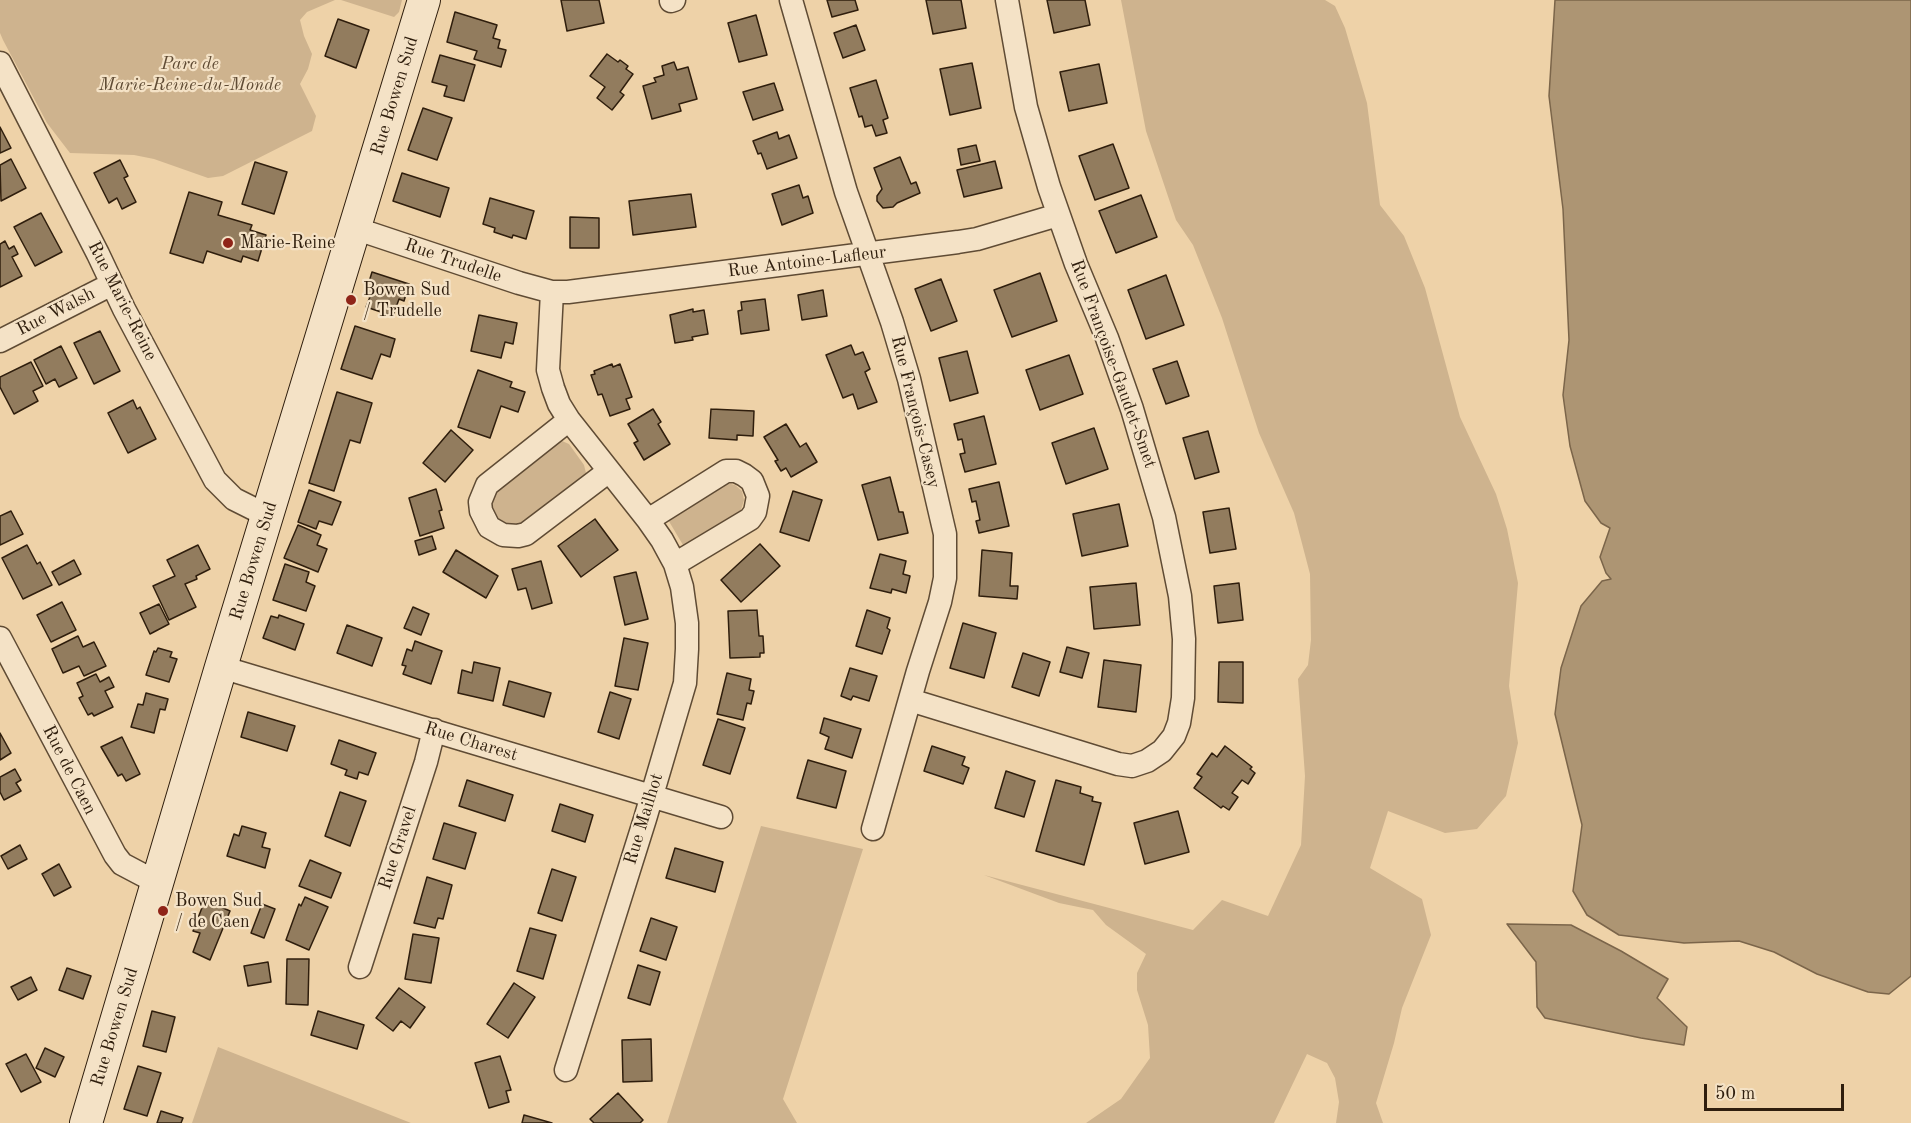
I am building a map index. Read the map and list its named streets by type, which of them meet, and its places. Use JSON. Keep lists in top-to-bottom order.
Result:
{
  "streets": {
    "street": [
      "Rue Bowen Sud",
      "Rue Trudelle",
      "Rue Antoine-Lafleur",
      "Rue Marie-Reine",
      "Rue Walsh",
      "Rue Françoise-Gaudet-Smet",
      "Rue François-Casey",
      "Rue Charest",
      "Rue de Caen",
      "Rue Mailhot",
      "Rue Gravel"
    ]
  },
  "crossings": [
    ["Rue Bowen Sud", "Rue Trudelle"],
    ["Rue Bowen Sud", "Rue Marie-Reine"],
    ["Rue Bowen Sud", "Rue Charest"],
    ["Rue Bowen Sud", "Rue de Caen"],
    ["Rue Trudelle", "Rue Antoine-Lafleur"],
    ["Rue Trudelle", "Rue Mailhot"],
    ["Rue Antoine-Lafleur", "Rue Françoise-Gaudet-Smet"],
    ["Rue Antoine-Lafleur", "Rue François-Casey"],
    ["Rue Antoine-Lafleur", "Rue Mailhot"],
    ["Rue Marie-Reine", "Rue Walsh"],
    ["Rue Françoise-Gaudet-Smet", "Rue François-Casey"],
    ["Rue Charest", "Rue Mailhot"],
    ["Rue Charest", "Rue Gravel"]
  ],
  "parks": ["Parc de Marie-Reine-du-Monde"],
  "places": ["Marie-Reine", "Bowen Sud / Trudelle", "Bowen Sud / de Caen"],
  "scale_bar": "50 m"
}
